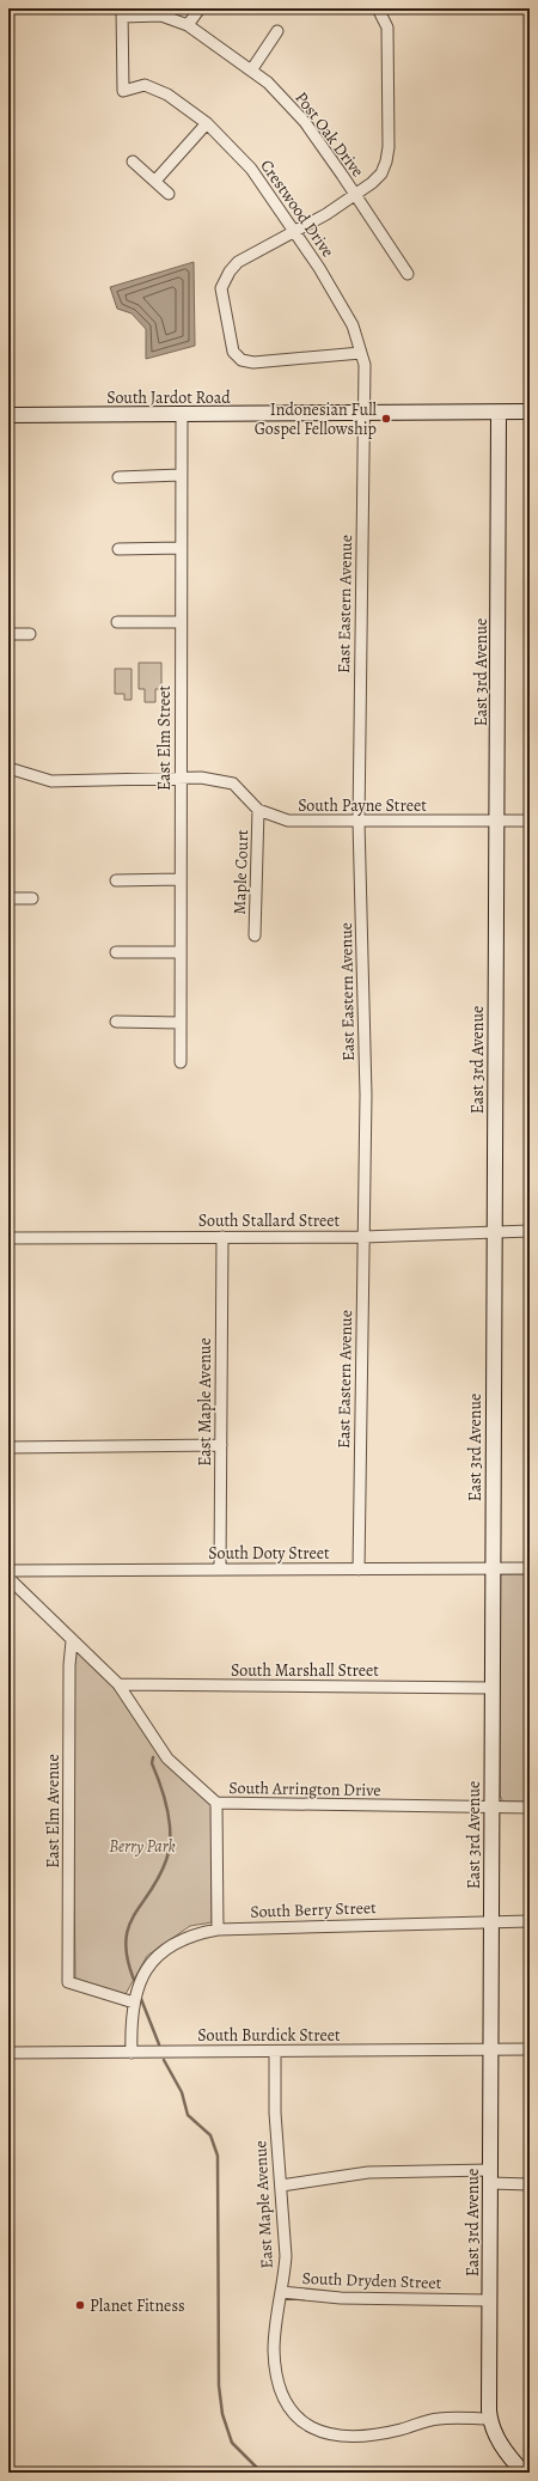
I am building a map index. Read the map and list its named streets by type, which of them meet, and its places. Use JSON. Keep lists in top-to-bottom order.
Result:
{
  "streets": {
    "street": [
      "Post Oak Drive",
      "Crestwood Drive",
      "South Jardot Road",
      "East Eastern Avenue",
      "East 3rd Avenue",
      "East Elm Street",
      "South Payne Street",
      "Maple Court",
      "South Stallard Street",
      "East Maple Avenue",
      "South Doty Street",
      "South Marshall Street",
      "South Arrington Drive",
      "East Elm Avenue",
      "South Berry Street",
      "South Burdick Street",
      "South Dryden Street"
    ]
  },
  "crossings": [
    ["Post Oak Drive", "Crestwood Drive"],
    ["Crestwood Drive", "South Jardot Road"],
    ["Crestwood Drive", "East Eastern Avenue"],
    ["South Jardot Road", "East Eastern Avenue"],
    ["South Jardot Road", "East 3rd Avenue"],
    ["South Jardot Road", "East Elm Street"],
    ["East Eastern Avenue", "South Payne Street"],
    ["East Eastern Avenue", "South Stallard Street"],
    ["East Eastern Avenue", "South Doty Street"],
    ["East 3rd Avenue", "South Payne Street"],
    ["East 3rd Avenue", "South Stallard Street"],
    ["East 3rd Avenue", "East Maple Avenue"],
    ["East 3rd Avenue", "South Doty Street"],
    ["East 3rd Avenue", "South Marshall Street"],
    ["East 3rd Avenue", "South Arrington Drive"],
    ["East 3rd Avenue", "South Berry Street"],
    ["East 3rd Avenue", "South Burdick Street"],
    ["East 3rd Avenue", "South Dryden Street"],
    ["East Elm Street", "South Payne Street"],
    ["South Payne Street", "Maple Court"],
    ["South Stallard Street", "East Maple Avenue"],
    ["East Maple Avenue", "South Doty Street"],
    ["East Maple Avenue", "South Burdick Street"],
    ["East Maple Avenue", "South Dryden Street"],
    ["South Marshall Street", "South Arrington Drive"],
    ["South Arrington Drive", "East Elm Avenue"],
    ["East Elm Avenue", "South Berry Street"],
    ["South Berry Street", "South Burdick Street"]
  ],
  "parks": ["Berry Park"],
  "places": ["Indonesian Full Gospel Fellowship", "Planet Fitness"]
}
